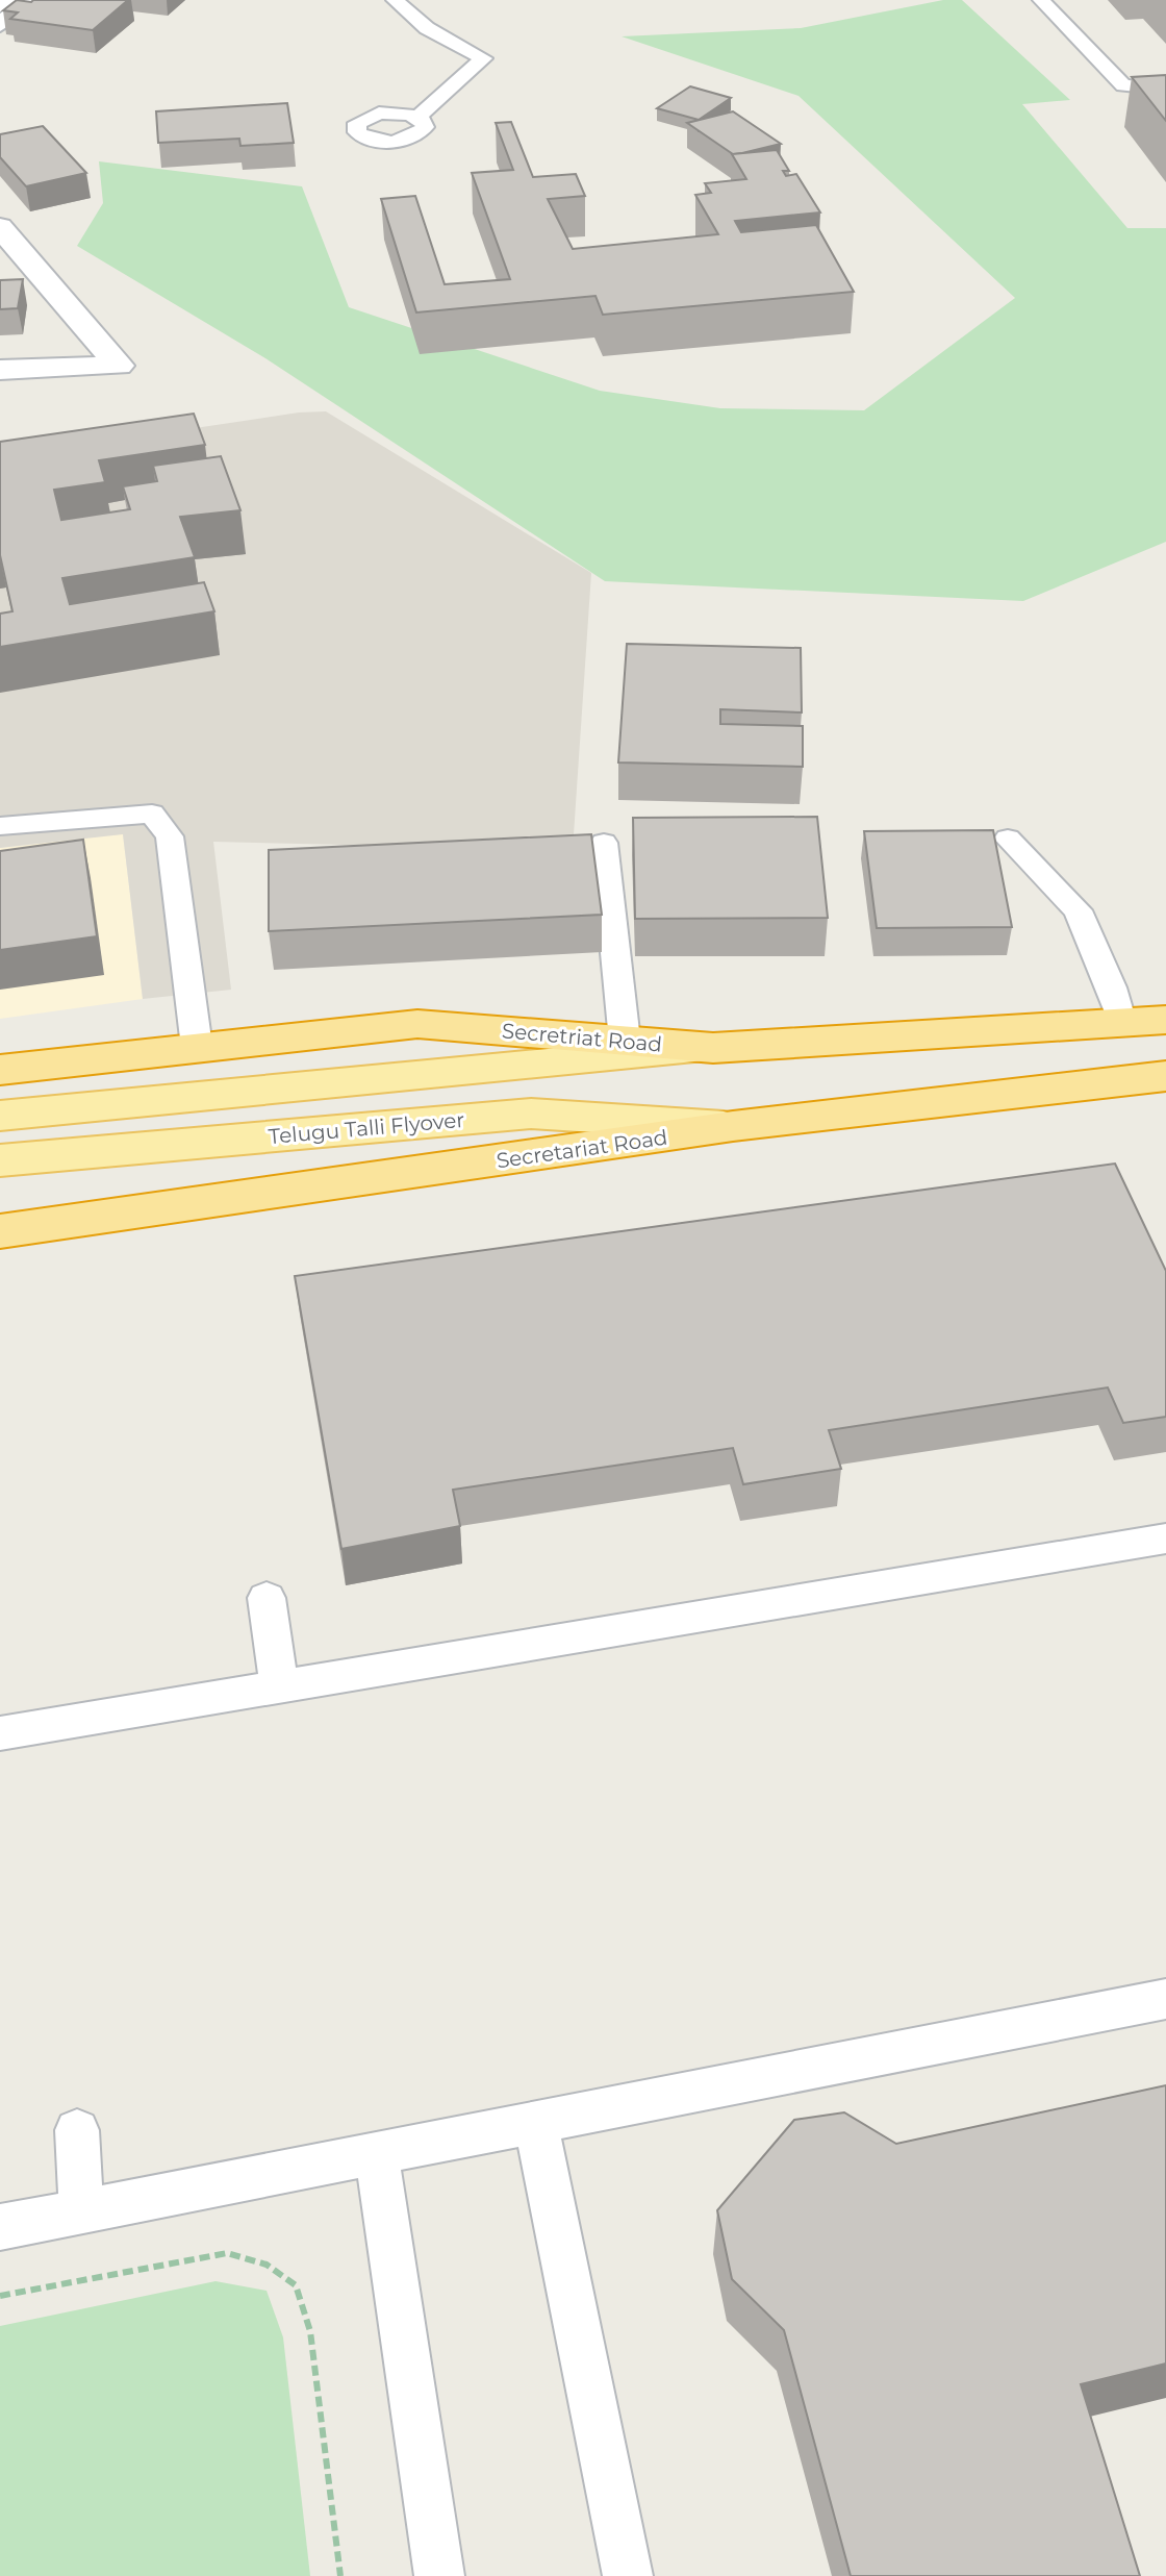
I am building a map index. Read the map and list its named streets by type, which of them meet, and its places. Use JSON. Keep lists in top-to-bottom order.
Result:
{
  "streets": {
    "highway": ["Secretriat Road", "Secretariat Road"],
    "main road": ["Telugu Talli Flyover"]
  },
  "crossings": [
    ["Telugu Talli Flyover", "Secretariat Road"]
  ]
}
